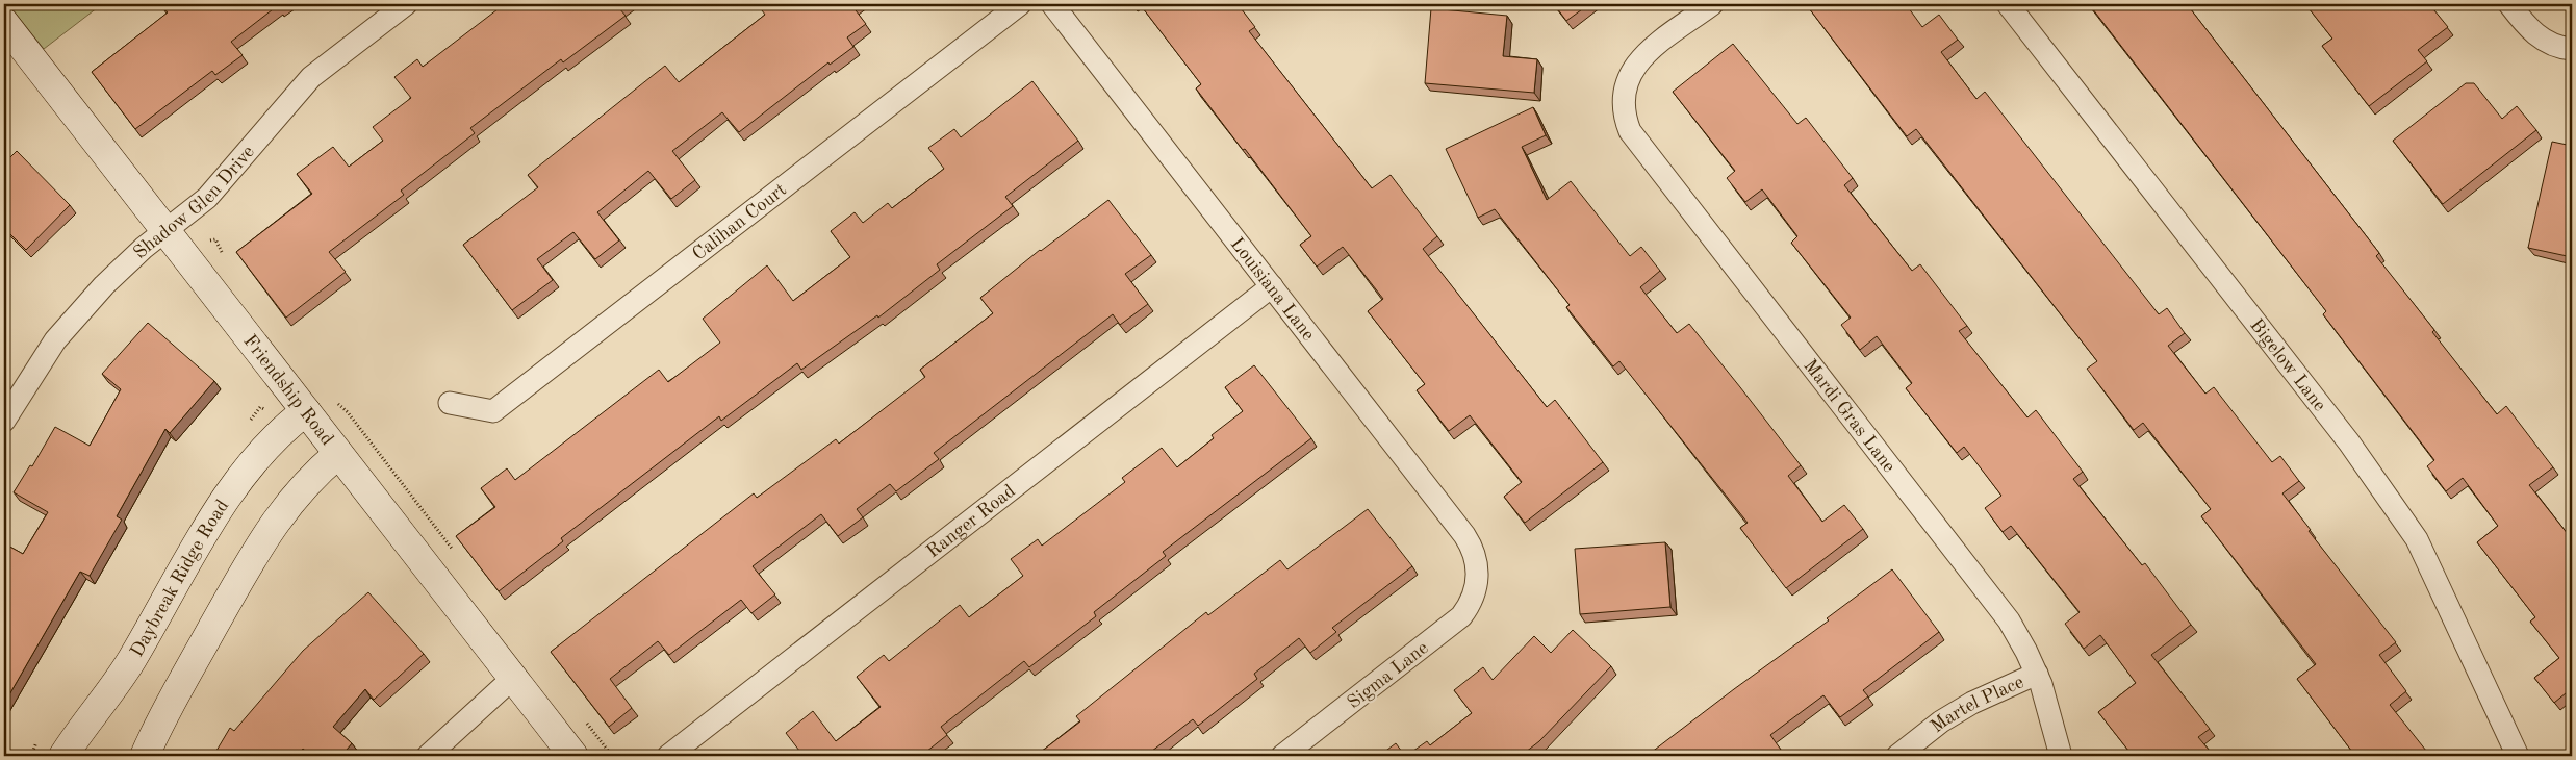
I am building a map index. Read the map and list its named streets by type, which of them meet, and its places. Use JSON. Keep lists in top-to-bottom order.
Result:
{
  "streets": {
    "street": [
      "Shadow Glen Drive",
      "Calihan Court",
      "Louisiana Lane",
      "Bigelow Lane",
      "Friendship Road",
      "Mardi Gras Lane",
      "Ranger Road",
      "Daybreak Ridge Road",
      "Sigma Lane",
      "Martel Place"
    ]
  },
  "crossings": [
    ["Shadow Glen Drive", "Friendship Road"],
    ["Louisiana Lane", "Ranger Road"],
    ["Louisiana Lane", "Sigma Lane"],
    ["Friendship Road", "Daybreak Ridge Road"],
    ["Mardi Gras Lane", "Martel Place"]
  ]
}
